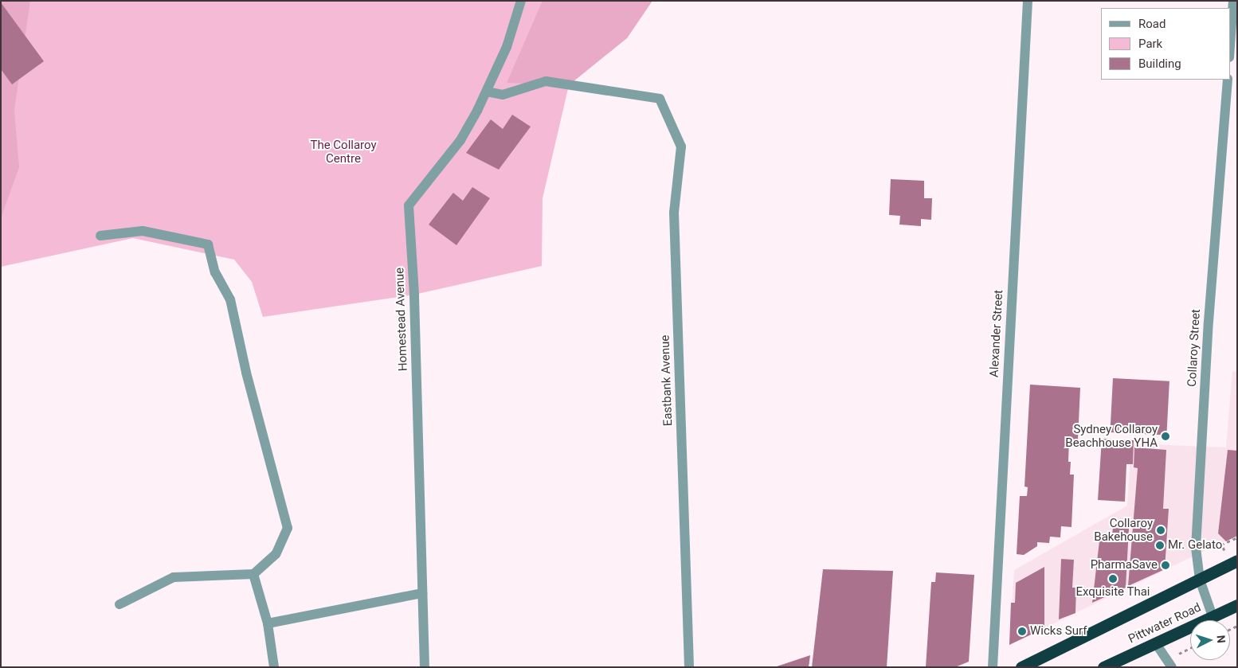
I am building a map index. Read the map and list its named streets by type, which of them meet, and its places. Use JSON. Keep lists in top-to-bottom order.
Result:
{
  "streets": {
    "highway": ["Pittwater Road"],
    "street": [
      "Homestead Avenue",
      "Alexander Street",
      "Collaroy Street",
      "Eastbank Avenue"
    ]
  },
  "crossings": [
    ["Homestead Avenue", "Eastbank Avenue"],
    ["Collaroy Street", "Pittwater Road"]
  ],
  "parks": ["The Collaroy Centre"],
  "places": [
    "Sydney Collaroy Beachhouse YHA",
    "Collaroy Bakehouse",
    "Mr. Gelato",
    "PharmaSave",
    "Exquisite Thai",
    "Wicks Surf"
  ],
  "legend": ["Road", "Park", "Building"],
  "north": "right"
}
